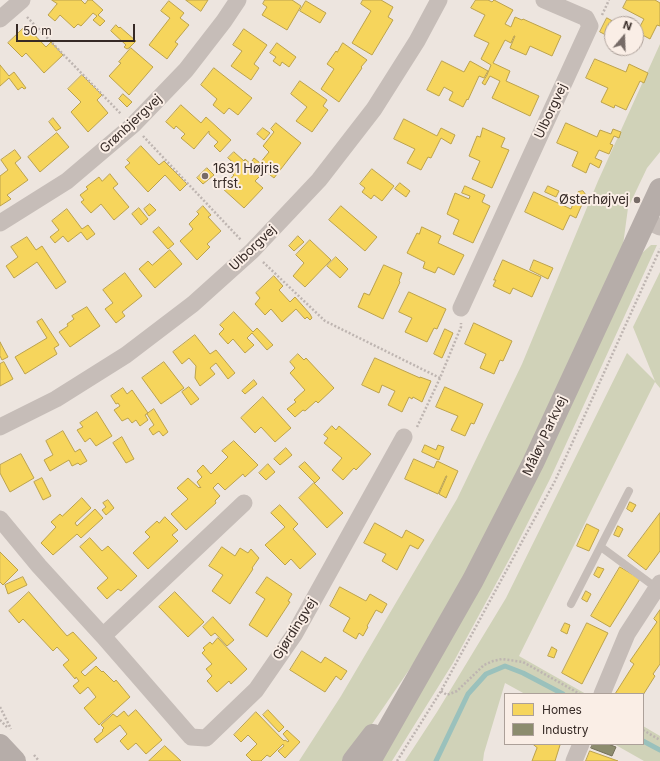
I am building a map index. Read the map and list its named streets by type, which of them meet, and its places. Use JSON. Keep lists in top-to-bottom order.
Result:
{
  "streets": {
    "street": [
      "Ulborgvej",
      "Grønbjergvej",
      "Måløv Parkvej",
      "Gjørdingvej"
    ]
  },
  "places": ["1631 Højris trfst.", "Østerhøjvej"],
  "legend": ["Homes", "Industry"],
  "scale_bar": "50 m",
  "north": "top"
}
